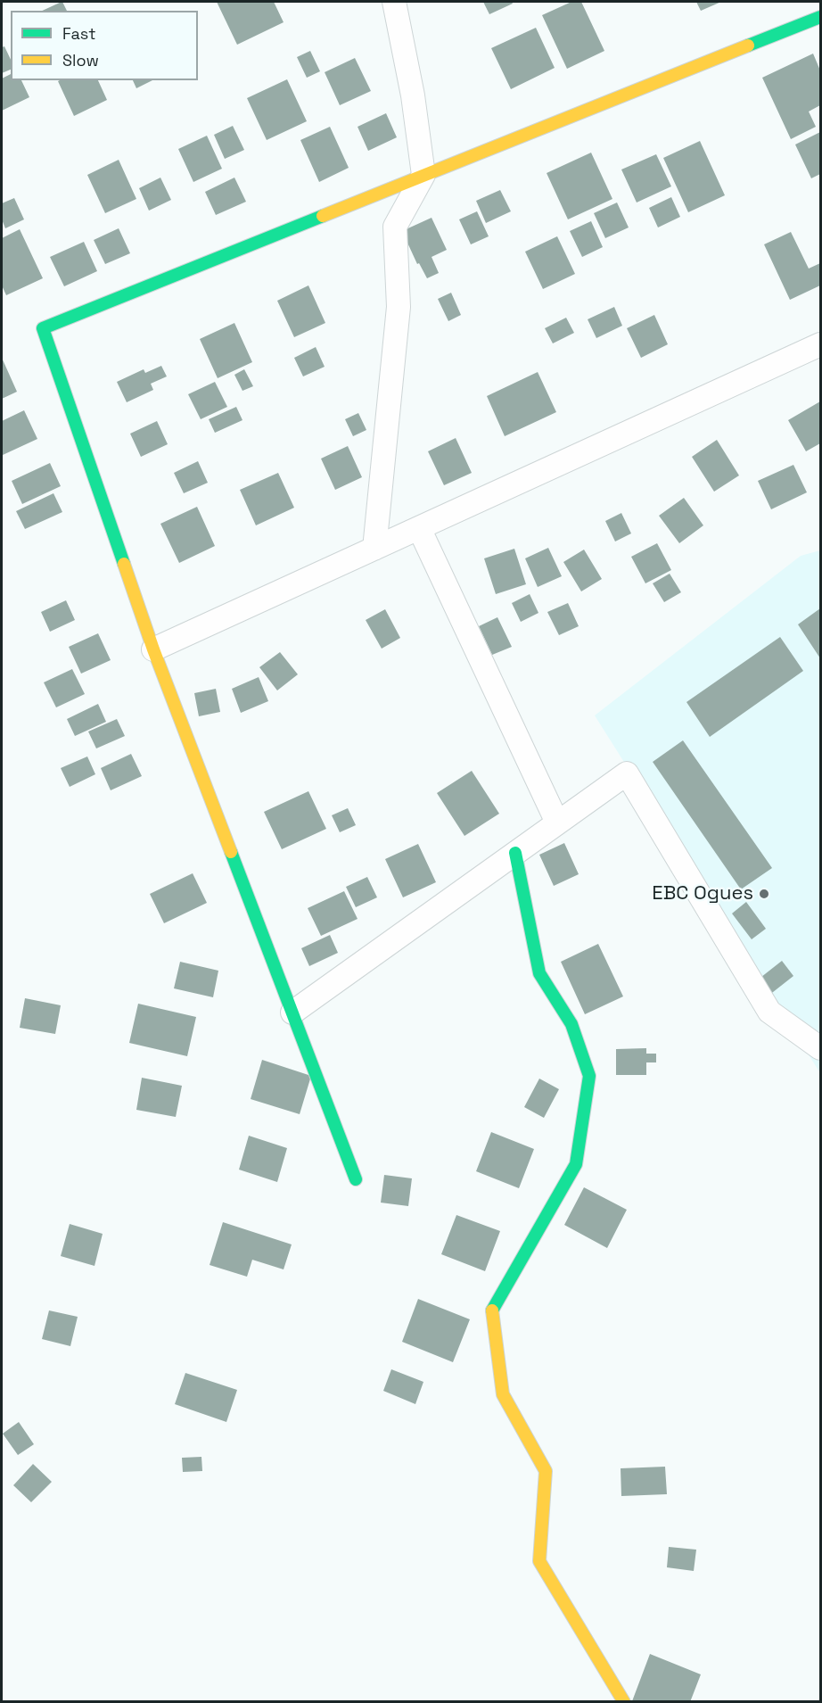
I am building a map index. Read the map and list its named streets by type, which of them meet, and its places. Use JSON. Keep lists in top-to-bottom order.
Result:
{
  "places": ["EBC Ogues"],
  "legend": ["Fast", "Slow"]
}
